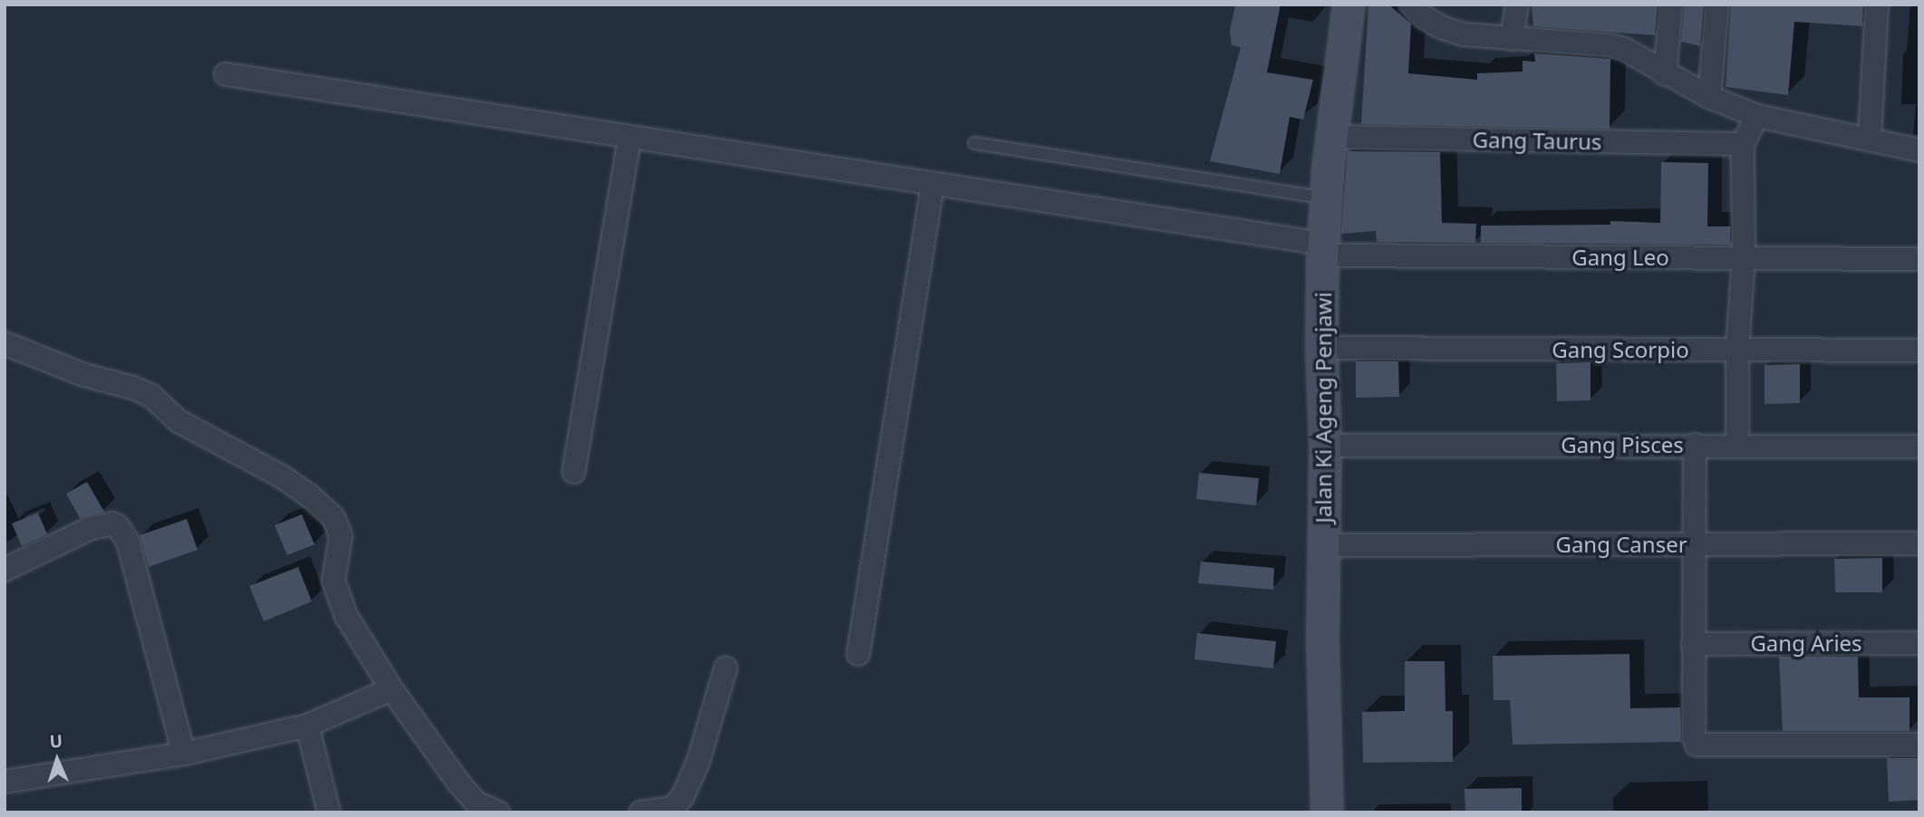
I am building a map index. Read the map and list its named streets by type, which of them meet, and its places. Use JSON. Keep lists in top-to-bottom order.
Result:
{
  "streets": {
    "main road": ["Jalan Ki Ageng Penjawi"],
    "street": [
      "Gang Taurus",
      "Gang Leo",
      "Gang Scorpio",
      "Gang Pisces",
      "Gang Canser",
      "Gang Aries"
    ]
  },
  "crossings": [
    ["Gang Taurus", "Jalan Ki Ageng Penjawi"],
    ["Gang Leo", "Jalan Ki Ageng Penjawi"],
    ["Gang Scorpio", "Jalan Ki Ageng Penjawi"],
    ["Jalan Ki Ageng Penjawi", "Gang Pisces"],
    ["Jalan Ki Ageng Penjawi", "Gang Canser"]
  ],
  "north": "top"
}
